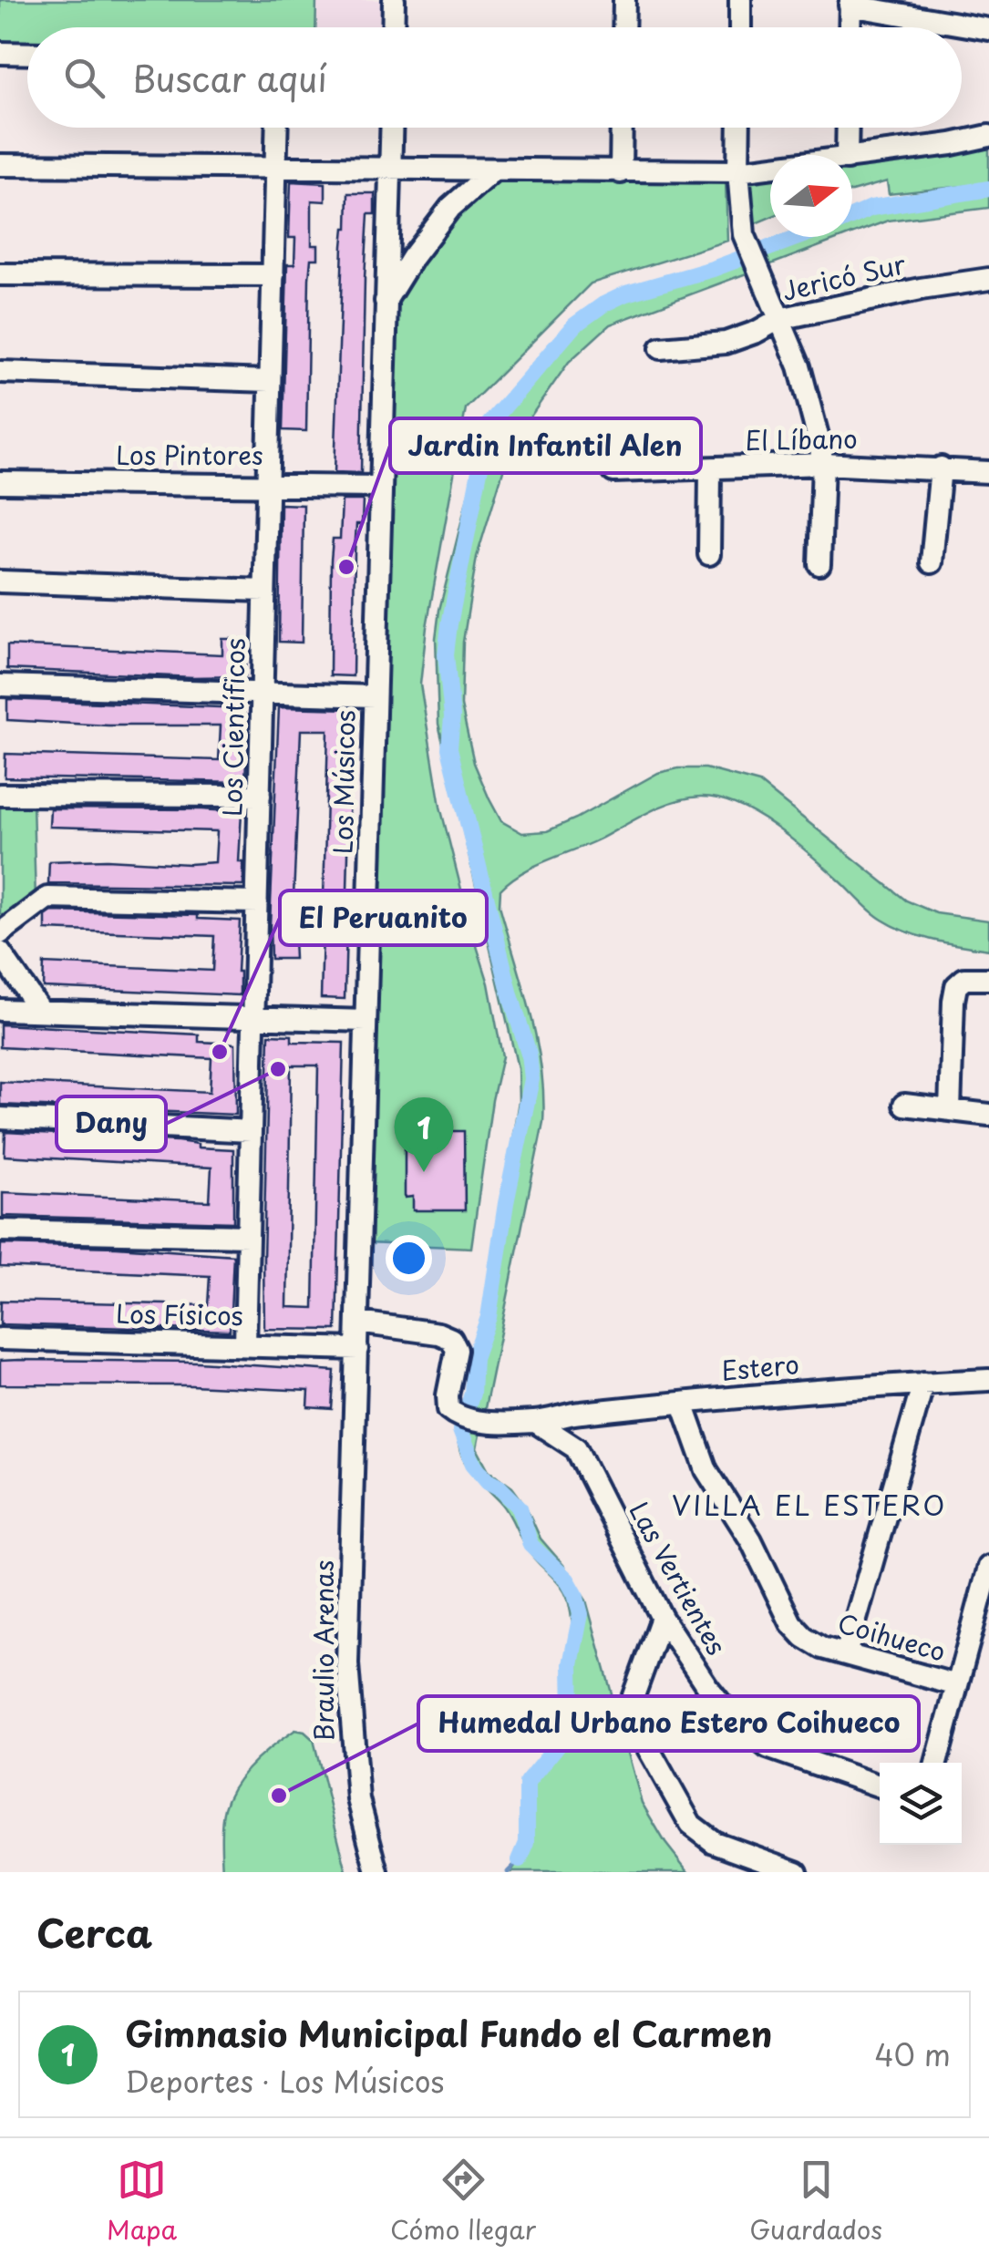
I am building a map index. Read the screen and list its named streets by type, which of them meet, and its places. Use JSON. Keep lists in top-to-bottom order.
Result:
{
  "streets": {
    "street": [
      "Jericó Sur",
      "El Líbano",
      "Los Pintores",
      "Los Científicos",
      "Los Músicos",
      "Los Físicos",
      "Estero",
      "Las Vertientes",
      "Coihueco",
      "Braulio Arenas"
    ]
  },
  "crossings": [
    ["Los Pintores", "Los Científicos"],
    ["Los Pintores", "Los Músicos"],
    ["Los Científicos", "Los Físicos"],
    ["Los Músicos", "Los Físicos"],
    ["Los Músicos", "Estero"],
    ["Los Músicos", "Braulio Arenas"],
    ["Estero", "Las Vertientes"],
    ["Estero", "Coihueco"]
  ],
  "districts": ["VILLA EL ESTERO"],
  "places": [
    "Jardin Infantil Alen",
    "El Peruanito",
    "Dany",
    "Humedal Urbano Estero Coihueco"
  ],
  "north": "right",
  "page": {
    "search": "Buscar aquí",
    "pins": "1",
    "heading": "Cerca",
    "list": [
      {
        "mark": "1",
        "name": "Gimnasio Municipal Fundo el Carmen",
        "note": "Deportes · Los Músicos",
        "value": "40 m"
      }
    ],
    "nav": ["Mapa", "Cómo llegar", "Guardados"]
  }
}
